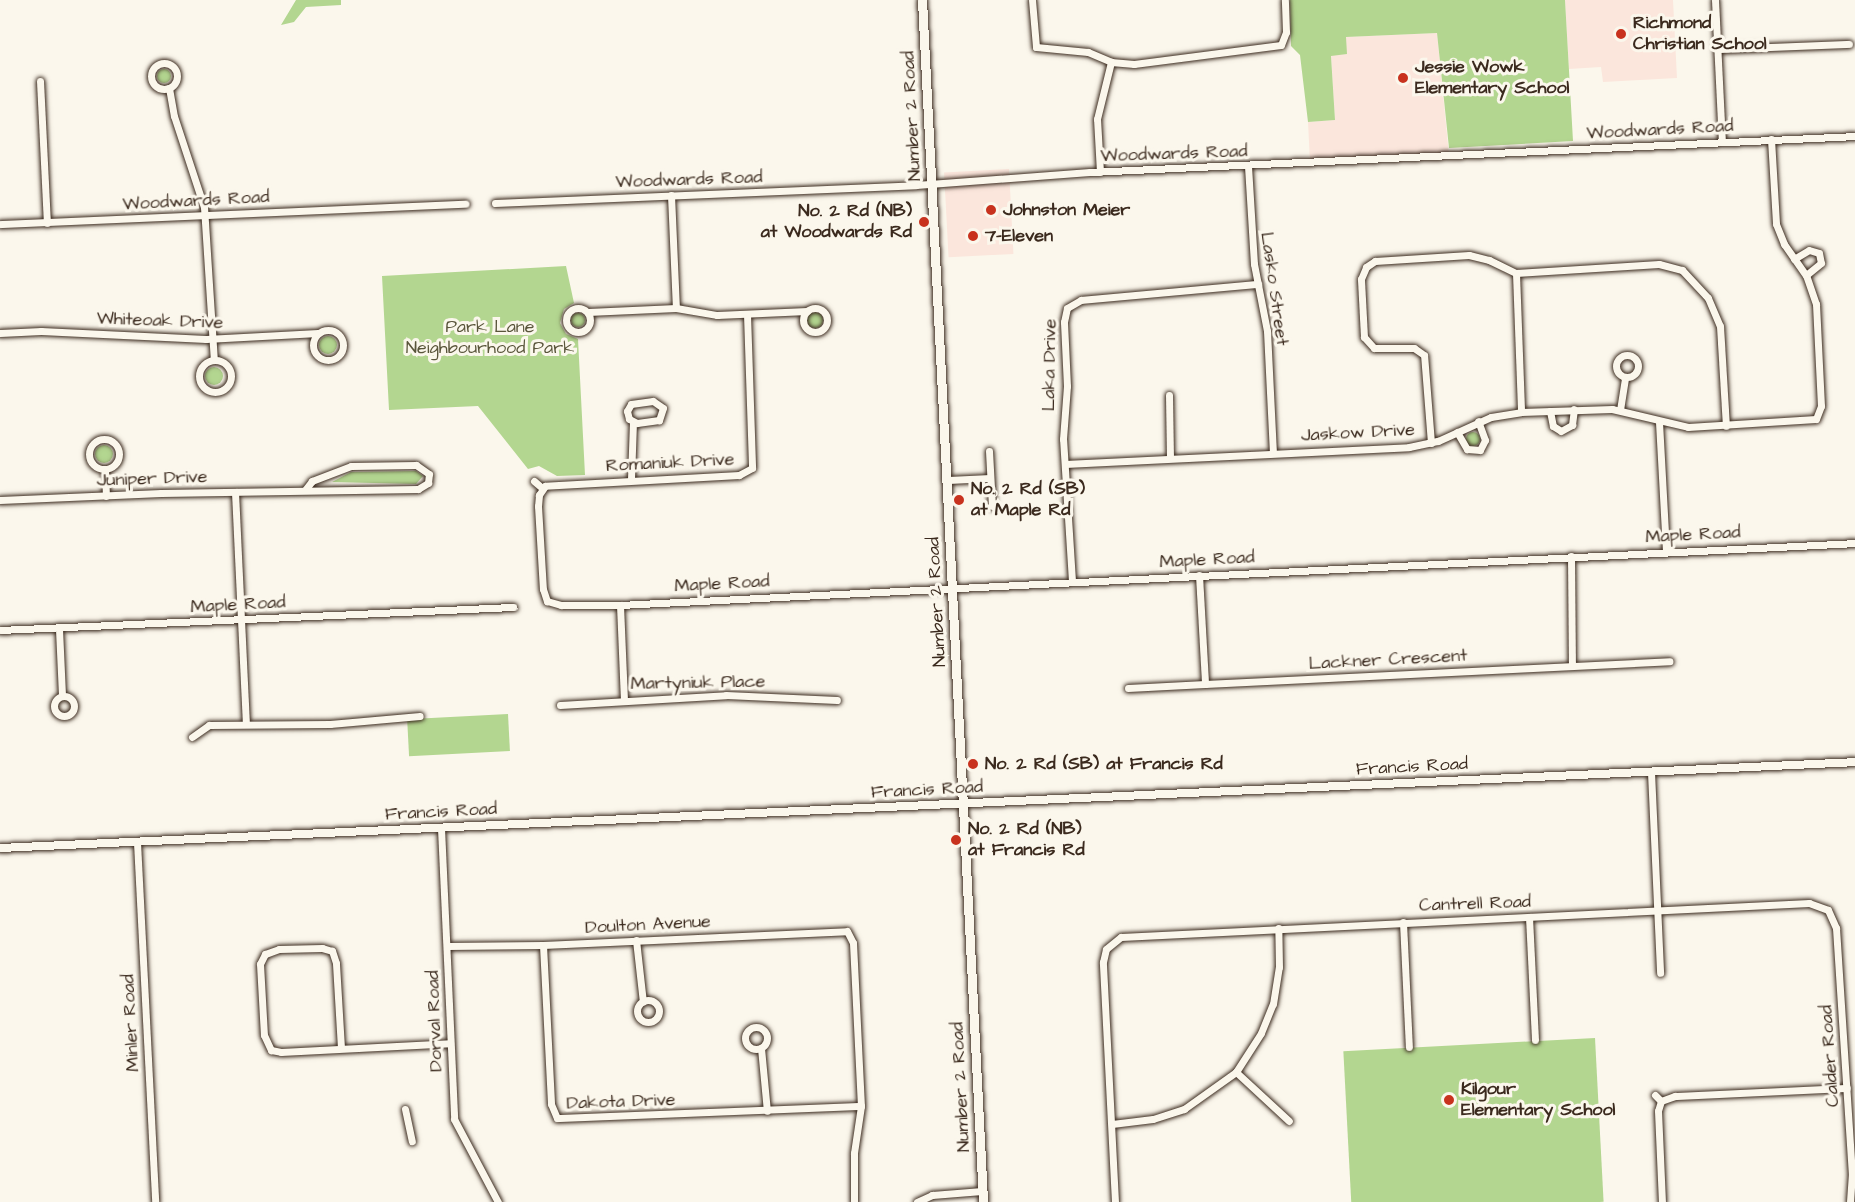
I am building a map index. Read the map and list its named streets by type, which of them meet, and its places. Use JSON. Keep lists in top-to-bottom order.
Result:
{
  "streets": {
    "main road": ["Number 2 Road"],
    "street": [
      "Woodwards Road",
      "Lasko Street",
      "Whiteoak Drive",
      "Laka Drive",
      "Jaskow Drive",
      "Romaniuk Drive",
      "Juniper Drive",
      "Maple Road",
      "Lackner Crescent",
      "Martyniuk Place",
      "Francis Road",
      "Cantrell Road",
      "Doulton Avenue",
      "Dorval Road",
      "Minler Road",
      "Calder Road",
      "Dakota Drive"
    ]
  },
  "crossings": [
    ["Number 2 Road", "Woodwards Road"],
    ["Number 2 Road", "Maple Road"],
    ["Number 2 Road", "Francis Road"],
    ["Woodwards Road", "Lasko Street"],
    ["Lasko Street", "Laka Drive"],
    ["Lasko Street", "Jaskow Drive"],
    ["Laka Drive", "Jaskow Drive"],
    ["Laka Drive", "Maple Road"],
    ["Romaniuk Drive", "Maple Road"],
    ["Francis Road", "Dorval Road"],
    ["Francis Road", "Minler Road"],
    ["Cantrell Road", "Calder Road"],
    ["Doulton Avenue", "Dorval Road"],
    ["Doulton Avenue", "Dakota Drive"]
  ],
  "parks": ["Park Lane Neighbourhood Park"],
  "places": [
    "Richmond Christian School",
    "Jessie Wowk Elementary School",
    "Johnston Meier",
    "No. 2 Rd (NB) at Woodwards Rd",
    "7-Eleven",
    "No. 2 Rd (SB) at Maple Rd",
    "No. 2 Rd (SB) at Francis Rd",
    "No. 2 Rd (NB) at Francis Rd",
    "Kilgour Elementary School"
  ]
}
